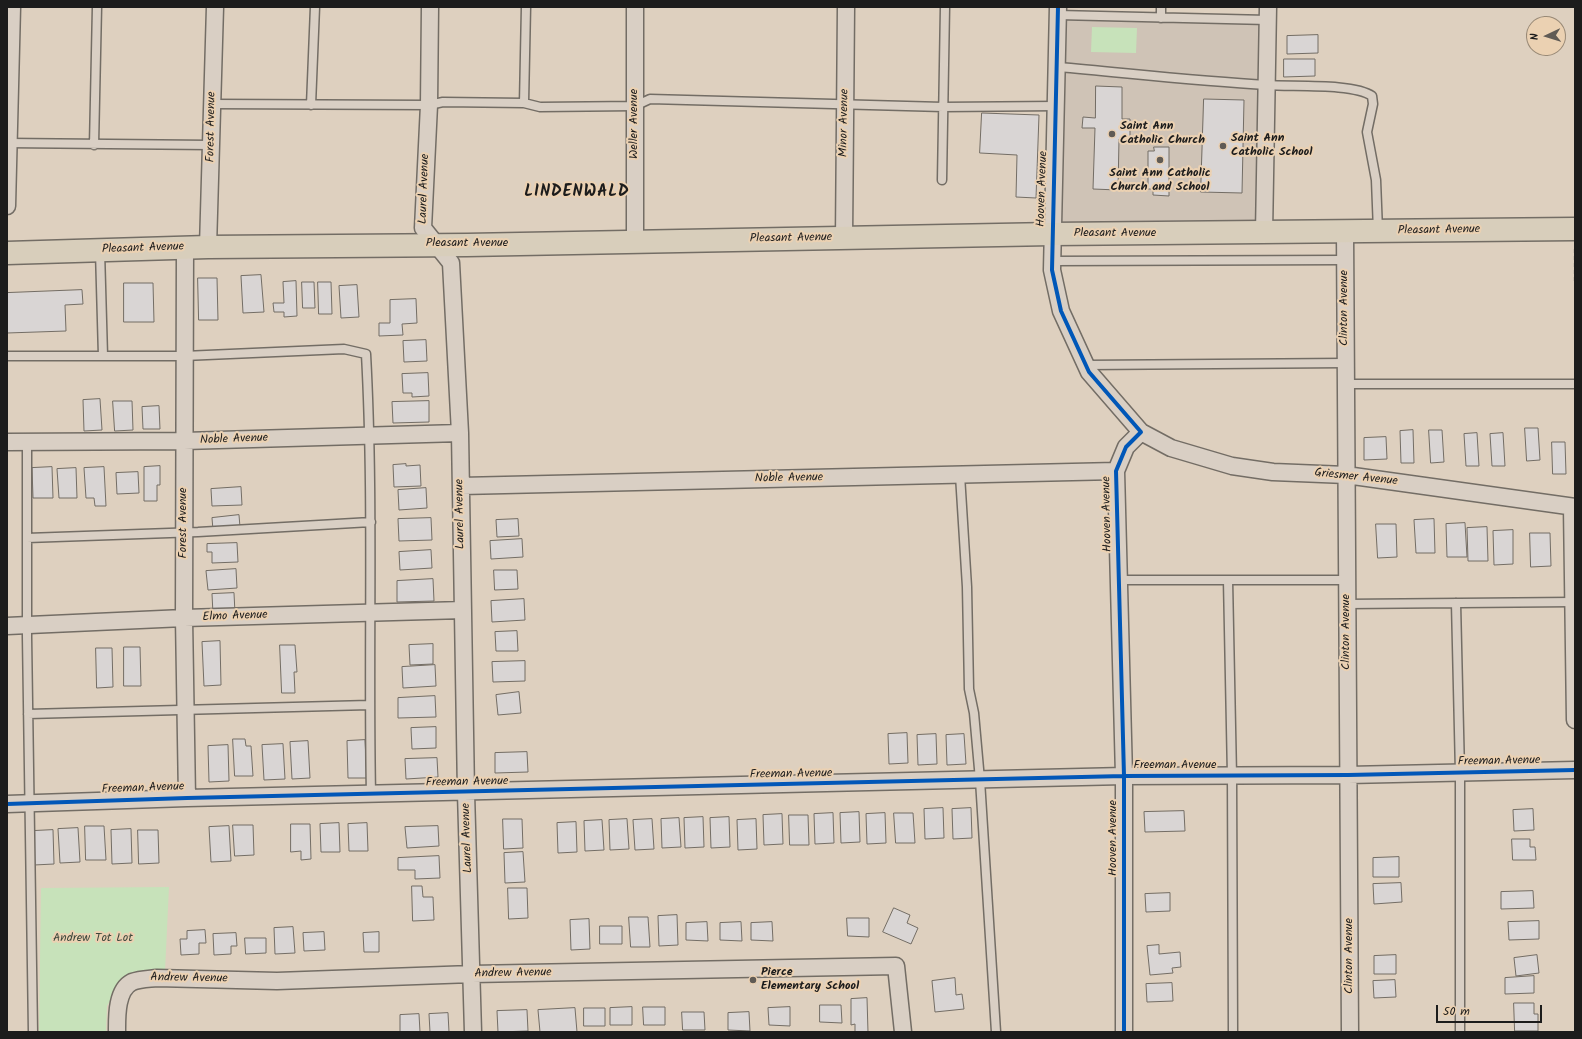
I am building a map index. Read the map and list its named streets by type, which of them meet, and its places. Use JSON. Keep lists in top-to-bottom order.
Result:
{
  "streets": {
    "main road": ["Pleasant Avenue"],
    "street": [
      "Minor Avenue",
      "Weller Avenue",
      "Forest Avenue",
      "Laurel Avenue",
      "Hooven Avenue",
      "Clinton Avenue",
      "Noble Avenue",
      "Griesmer Avenue",
      "Elmo Avenue",
      "Freeman Avenue",
      "Andrew Avenue"
    ]
  },
  "crossings": [
    ["Minor Avenue", "Pleasant Avenue"],
    ["Weller Avenue", "Pleasant Avenue"],
    ["Forest Avenue", "Pleasant Avenue"],
    ["Forest Avenue", "Noble Avenue"],
    ["Forest Avenue", "Elmo Avenue"],
    ["Forest Avenue", "Freeman Avenue"],
    ["Laurel Avenue", "Pleasant Avenue"],
    ["Laurel Avenue", "Noble Avenue"],
    ["Laurel Avenue", "Elmo Avenue"],
    ["Laurel Avenue", "Freeman Avenue"],
    ["Laurel Avenue", "Andrew Avenue"],
    ["Hooven Avenue", "Pleasant Avenue"],
    ["Hooven Avenue", "Noble Avenue"],
    ["Hooven Avenue", "Griesmer Avenue"],
    ["Hooven Avenue", "Freeman Avenue"],
    ["Pleasant Avenue", "Clinton Avenue"],
    ["Clinton Avenue", "Griesmer Avenue"],
    ["Clinton Avenue", "Freeman Avenue"]
  ],
  "districts": ["LINDENWALD"],
  "parks": ["Andrew Tot Lot"],
  "places": [
    "Saint Ann Catholic Church",
    "Saint Ann Catholic School",
    "Saint Ann Catholic Church and School",
    "Pierce Elementary School"
  ],
  "scale_bar": "50 m",
  "north": "left"
}
